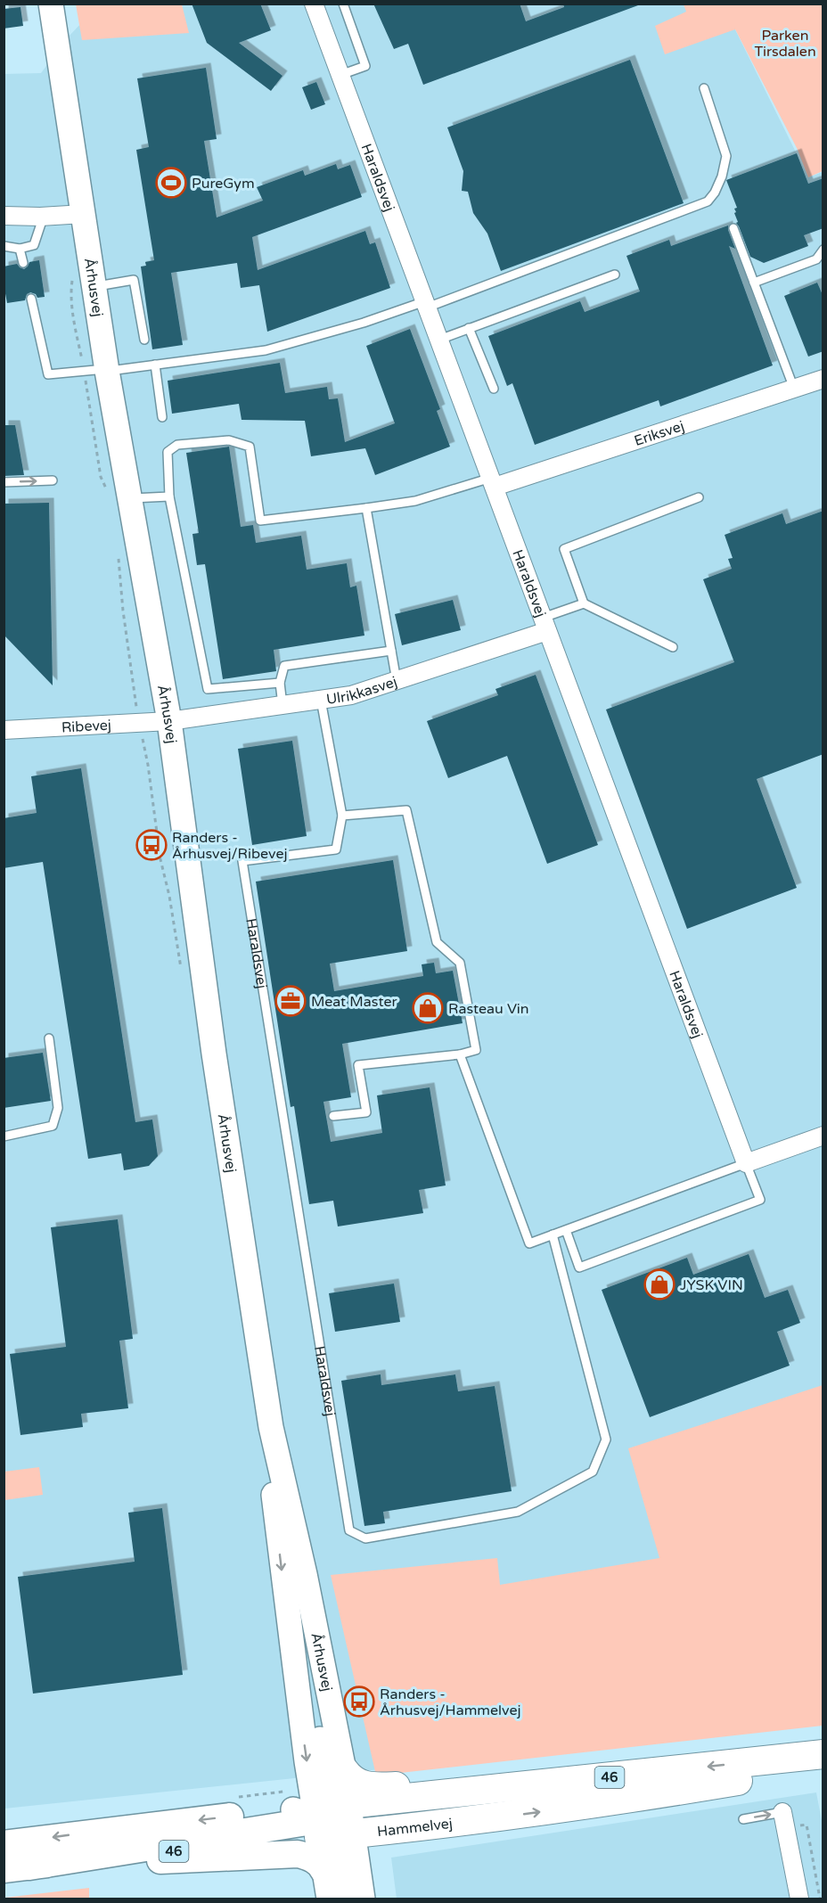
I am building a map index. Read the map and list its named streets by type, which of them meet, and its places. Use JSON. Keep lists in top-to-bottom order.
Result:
{
  "streets": {
    "highway": ["46", "Hammelvej"],
    "main road": ["Århusvej"],
    "street": [
      "Haraldsvej",
      "Eriksvej",
      "Ulrikkasvej",
      "Ribevej"
    ]
  },
  "crossings": [
    ["Haraldsvej", "Eriksvej"],
    ["Haraldsvej", "Ulrikkasvej"],
    ["Århusvej", "Ulrikkasvej"],
    ["Århusvej", "Ribevej"],
    ["Århusvej", "Hammelvej"],
    ["Ulrikkasvej", "Ribevej"]
  ],
  "parks": ["Parken Tirsdalen"],
  "places": {
    "sports": ["PureGym"],
    "bus stop": ["Randers - Århusvej/Ribevej", "Randers - Århusvej/Hammelvej"],
    "office": ["Meat Master"],
    "shop": ["Rasteau Vin", "JYSK VIN"]
  }
}
